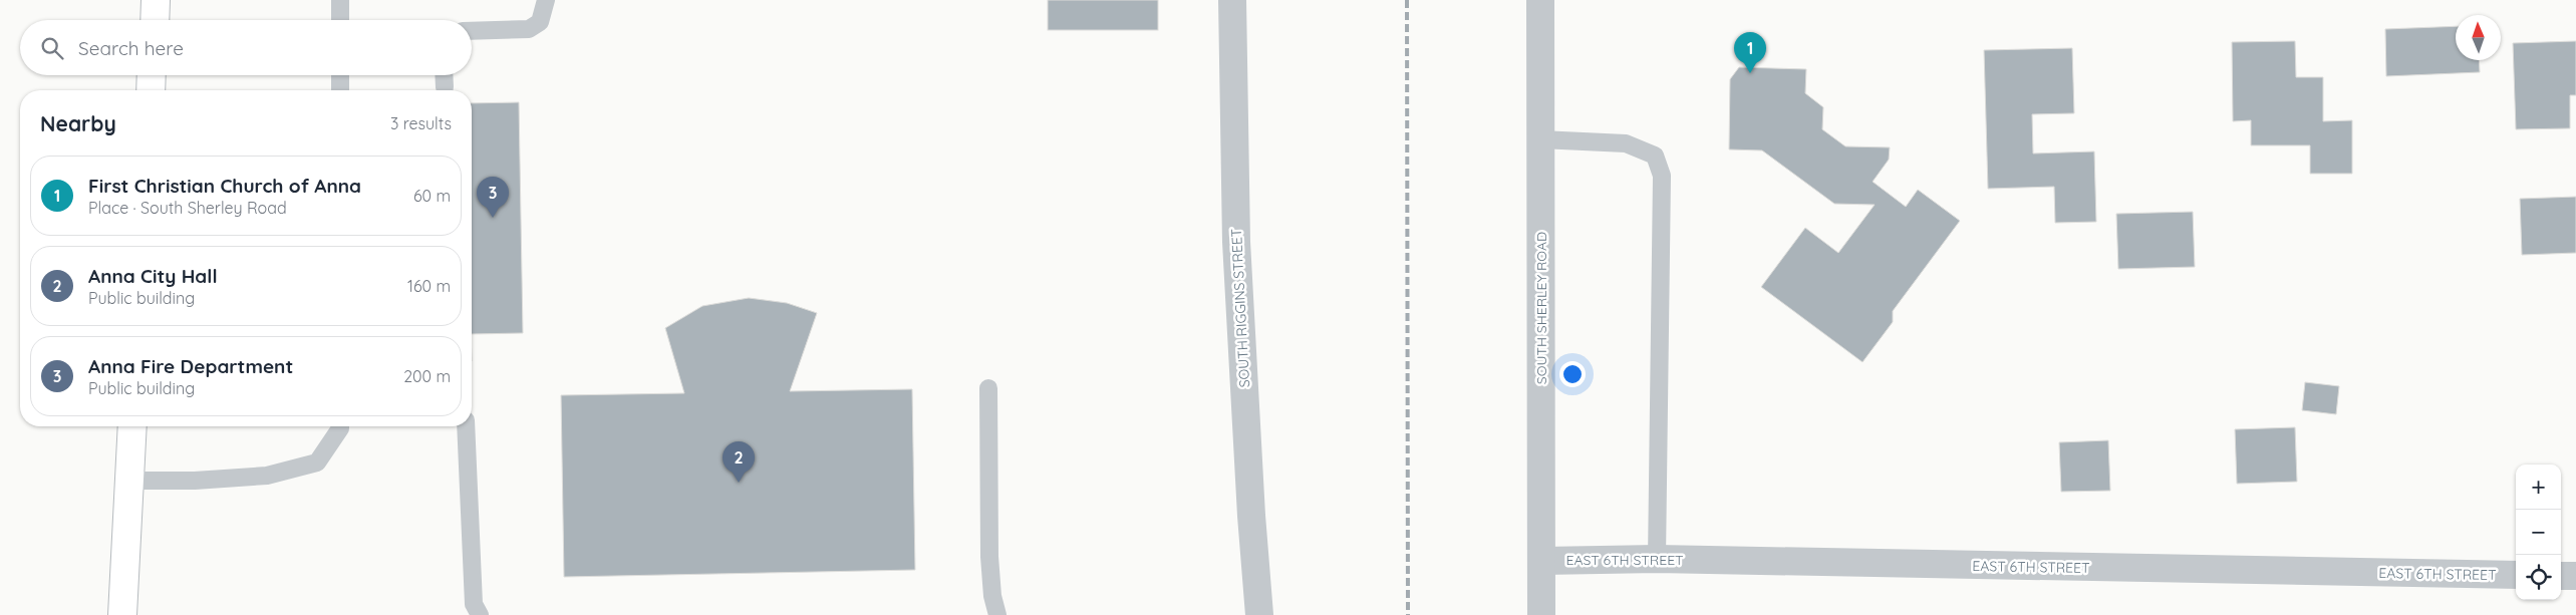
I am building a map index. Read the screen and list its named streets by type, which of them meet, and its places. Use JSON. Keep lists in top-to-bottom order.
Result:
{
  "streets": {
    "street": ["SOUTH RIGGINS STREET", "SOUTH SHERLEY ROAD", "EAST 6TH STREET"]
  },
  "crossings": [
    ["SOUTH SHERLEY ROAD", "EAST 6TH STREET"]
  ],
  "north": "top",
  "page": {
    "search": "Search here",
    "pins": ["1", "3", "2"],
    "heading": ["Nearby", "3 results"],
    "list": [
      {
        "mark": "1",
        "name": "First Christian Church of Anna",
        "note": "Place · South Sherley Road",
        "value": "60 m"
      },
      {
        "mark": "2",
        "name": "Anna City Hall",
        "note": "Public building",
        "value": "160 m"
      },
      {
        "mark": "3",
        "name": "Anna Fire Department",
        "note": "Public building",
        "value": "200 m"
      }
    ],
    "map_buttons": ["+", "−"]
  }
}
